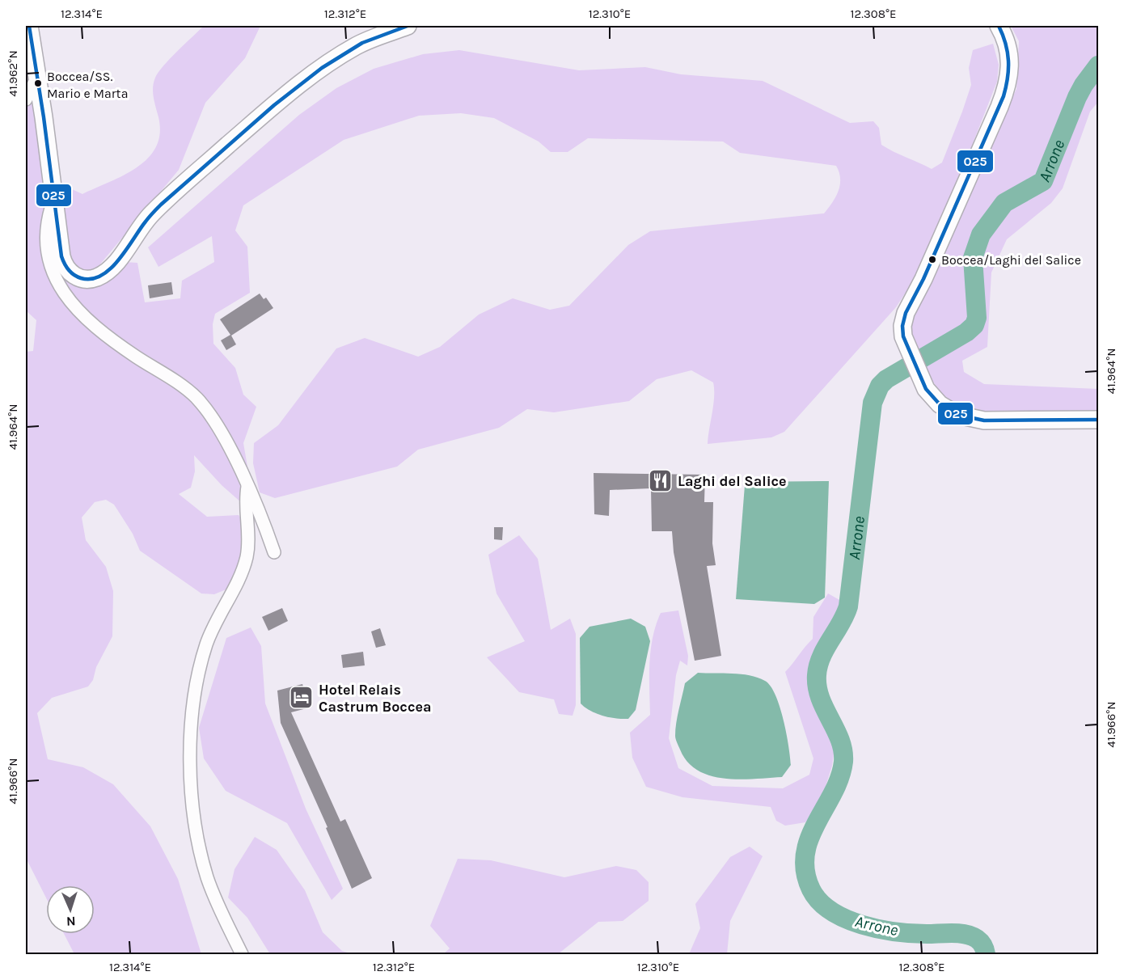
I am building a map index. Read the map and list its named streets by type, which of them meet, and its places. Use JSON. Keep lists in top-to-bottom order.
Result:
{
  "water": ["Arrone"],
  "places": {
    "other": ["Boccea/SS. Mario e Marta", "Boccea/Laghi del Salice"],
    "restaurant": ["Laghi del Salice"],
    "hotel": ["Hotel Relais Castrum Boccea"]
  },
  "lines": ["transit line 025"],
  "north": "bottom",
  "coordinates": [
    "12.314°E",
    "12.312°E",
    "12.310°E",
    "12.308°E",
    "41.962°N",
    "41.964°N",
    "41.966°N"
  ]
}
